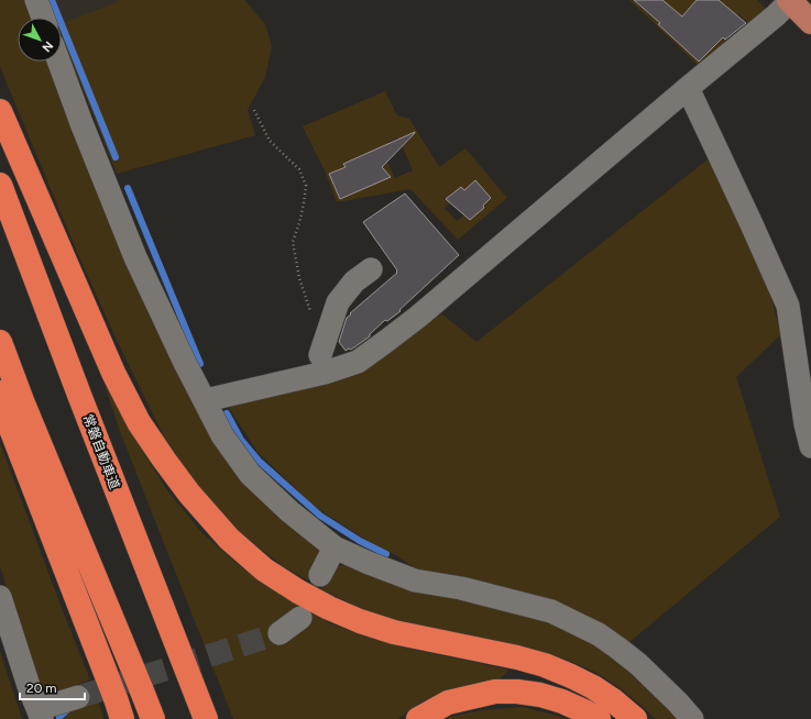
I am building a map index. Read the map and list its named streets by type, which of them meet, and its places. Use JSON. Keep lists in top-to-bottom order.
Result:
{
  "streets": {
    "highway": ["常磐自動車道"]
  },
  "scale_bar": "20 m",
  "north": "bottom right"
}
